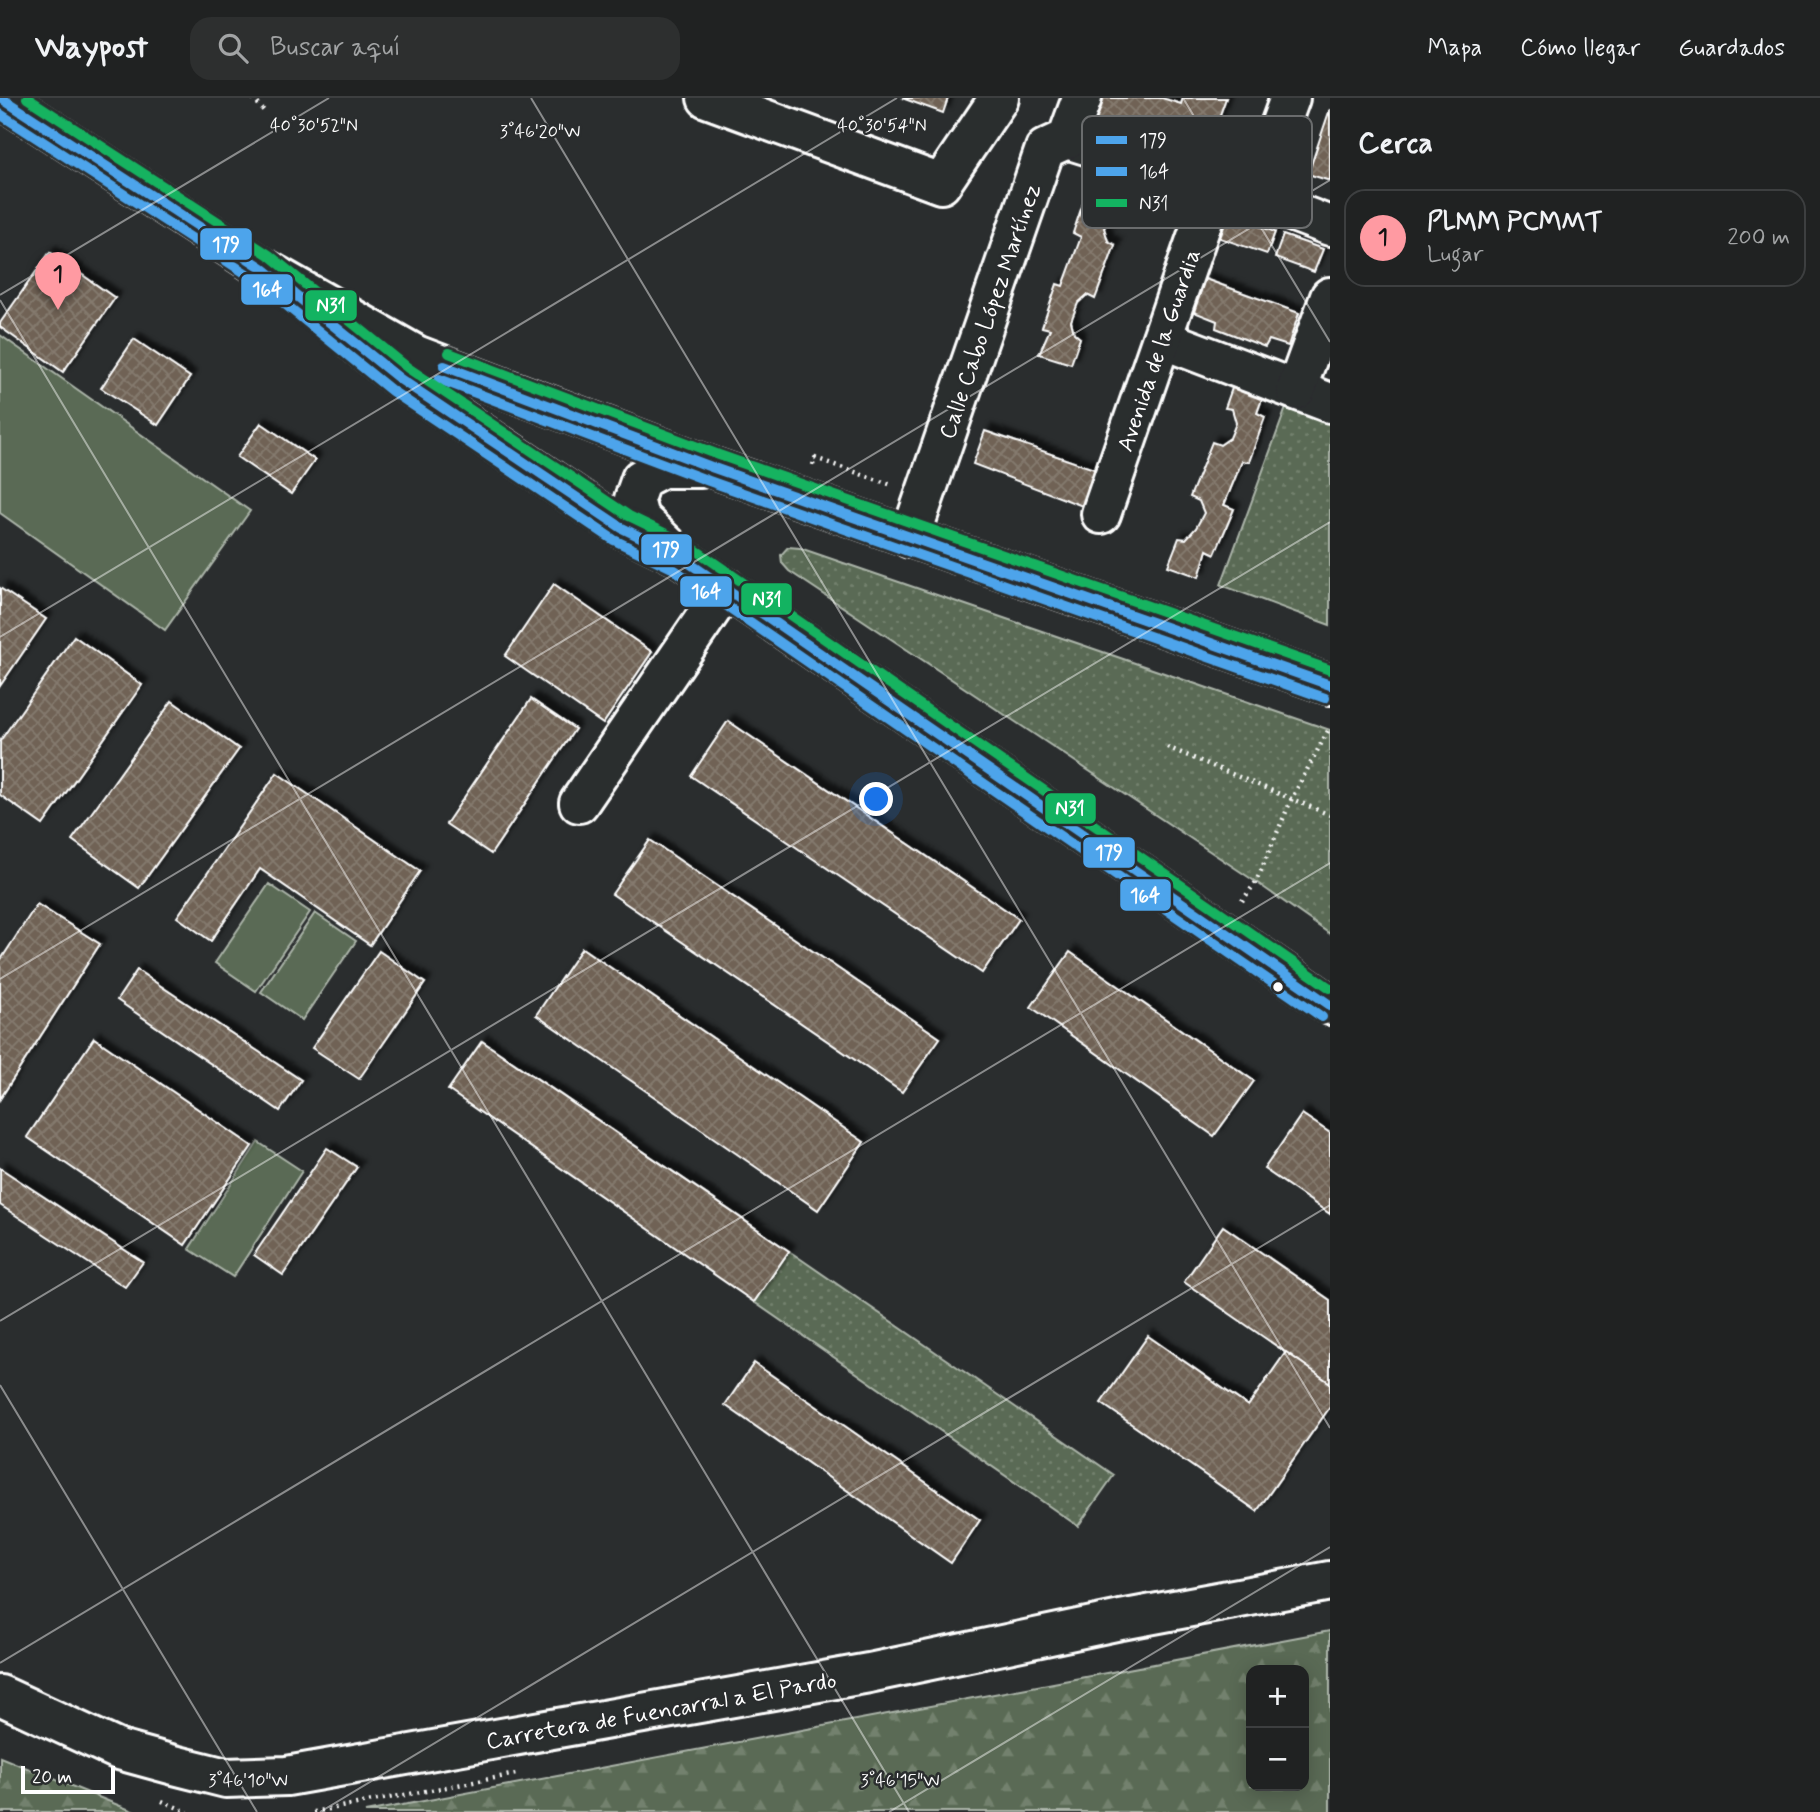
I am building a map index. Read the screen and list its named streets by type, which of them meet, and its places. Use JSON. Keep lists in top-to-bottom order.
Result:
{
  "streets": {
    "street": ["Calle Cabo López Martínez", "Avenida de la Guardia", "Carretera de Fuencarral a El Pardo"]
  },
  "lines": ["transit line 179", "transit line N31", "transit line 164"],
  "legend": ["179", "164", "N31"],
  "scale_bar": "20 m",
  "page": {
    "header": "Waypost",
    "search": "Buscar aquí",
    "nav": ["Mapa", "Cómo llegar", "Guardados"],
    "heading": "Cerca",
    "list": [
      {
        "mark": "1",
        "name": "PLMM PCMMT",
        "note": "Lugar",
        "value": "200 m"
      }
    ],
    "pins": "1",
    "map_buttons": ["+", "−"],
    "scale": "20 m"
  },
  "coordinates": [
    "40°30'52\"N",
    "40°30'54\"N",
    "3°46'20\"W",
    "3°46'10\"W",
    "3°46'15\"W"
  ]
}
